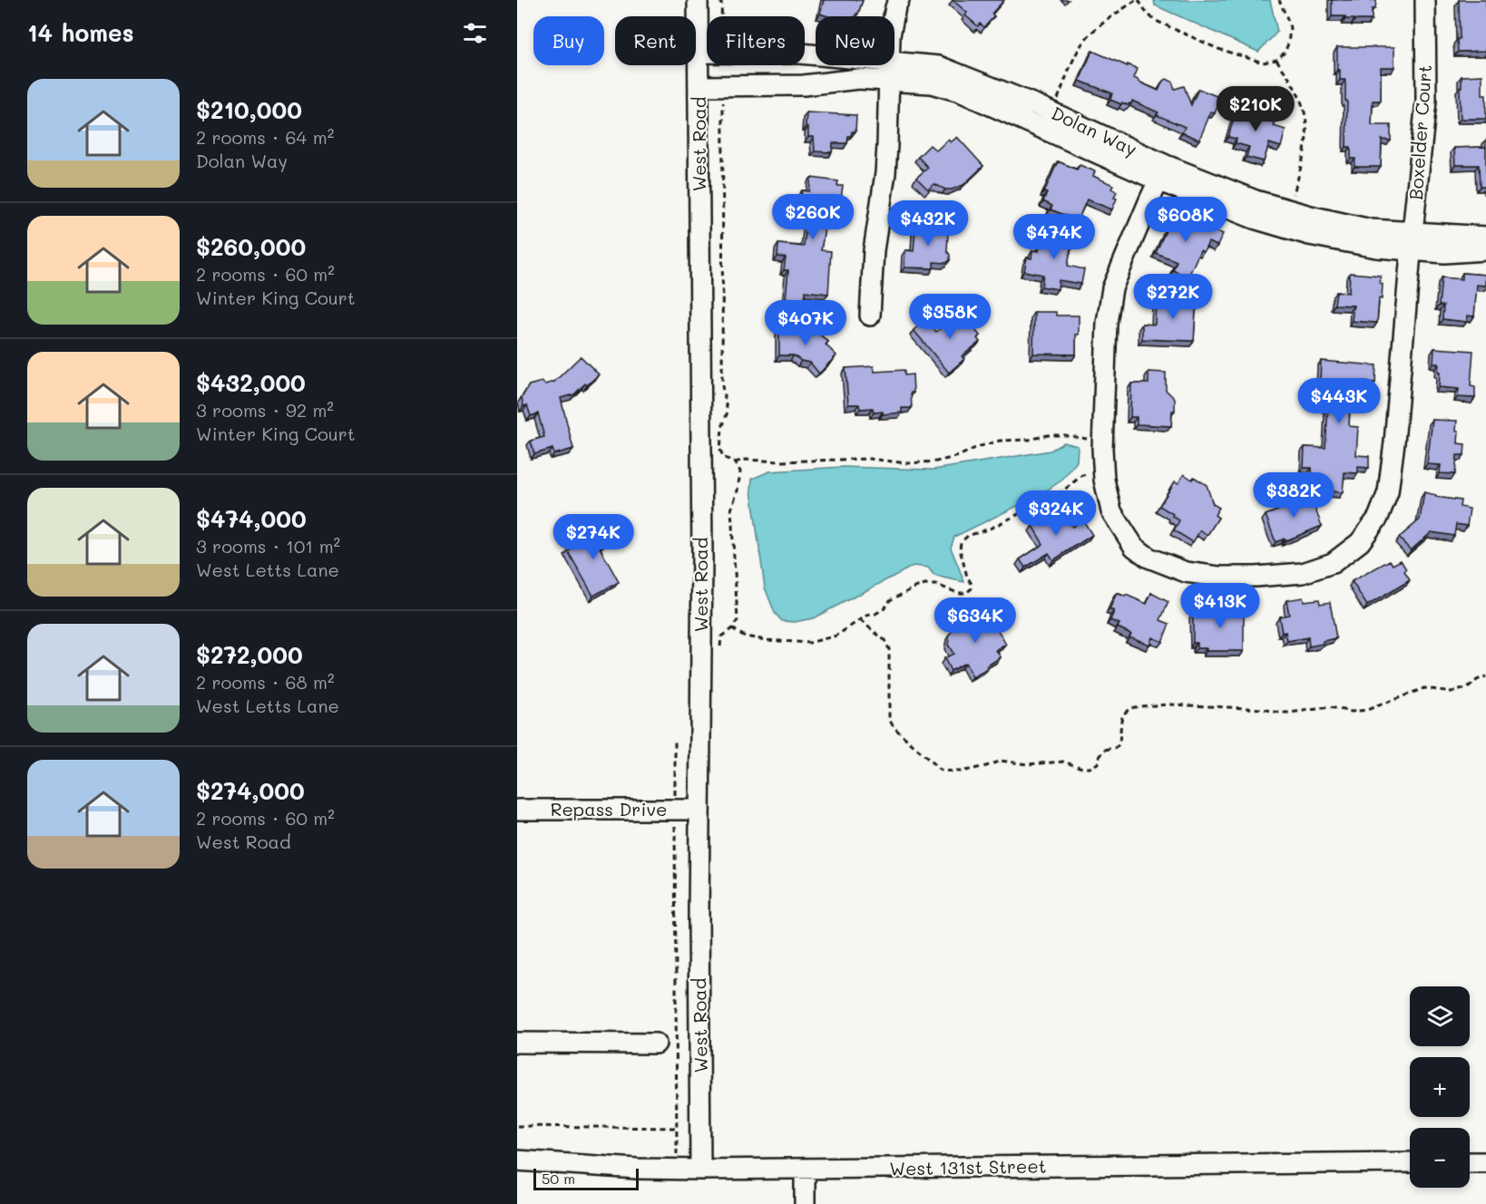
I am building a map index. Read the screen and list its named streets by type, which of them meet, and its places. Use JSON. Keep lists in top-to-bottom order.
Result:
{
  "streets": {
    "street": [
      "Dolan Way",
      "Boxelder Court",
      "West Road",
      "Repass Drive",
      "West 131st Street"
    ]
  },
  "crossings": [
    ["Dolan Way", "Boxelder Court"],
    ["Dolan Way", "West Road"],
    ["West Road", "Repass Drive"],
    ["West Road", "West 131st Street"]
  ],
  "scale_bar": "50 m",
  "page": {
    "heading": "14 homes",
    "chip": [
      "Buy",
      "Rent",
      "Filters",
      "New"
    ],
    "list": [
      {
        "name": "$210,000",
        "note": "2 rooms · 64 m² · Dolan Way"
      },
      {
        "name": "$260,000",
        "note": "2 rooms · 60 m² · Winter King Court"
      },
      {
        "name": "$432,000",
        "note": "3 rooms · 92 m² · Winter King Court"
      },
      {
        "name": "$474,000",
        "note": "3 rooms · 101 m² · West Letts Lane"
      },
      {
        "name": "$272,000",
        "note": "2 rooms · 68 m² · West Letts Lane"
      },
      {
        "name": "$274,000",
        "note": "2 rooms · 60 m² · West Road"
      }
    ],
    "price": [
      "$210K",
      "$260K",
      "$608K",
      "$432K",
      "$474K",
      "$272K",
      "$358K",
      "$407K",
      "$443K",
      "$382K",
      "$324K",
      "$274K",
      "$413K",
      "$634K"
    ],
    "map_buttons": ["+", "−"],
    "scale": "50 m"
  }
}
